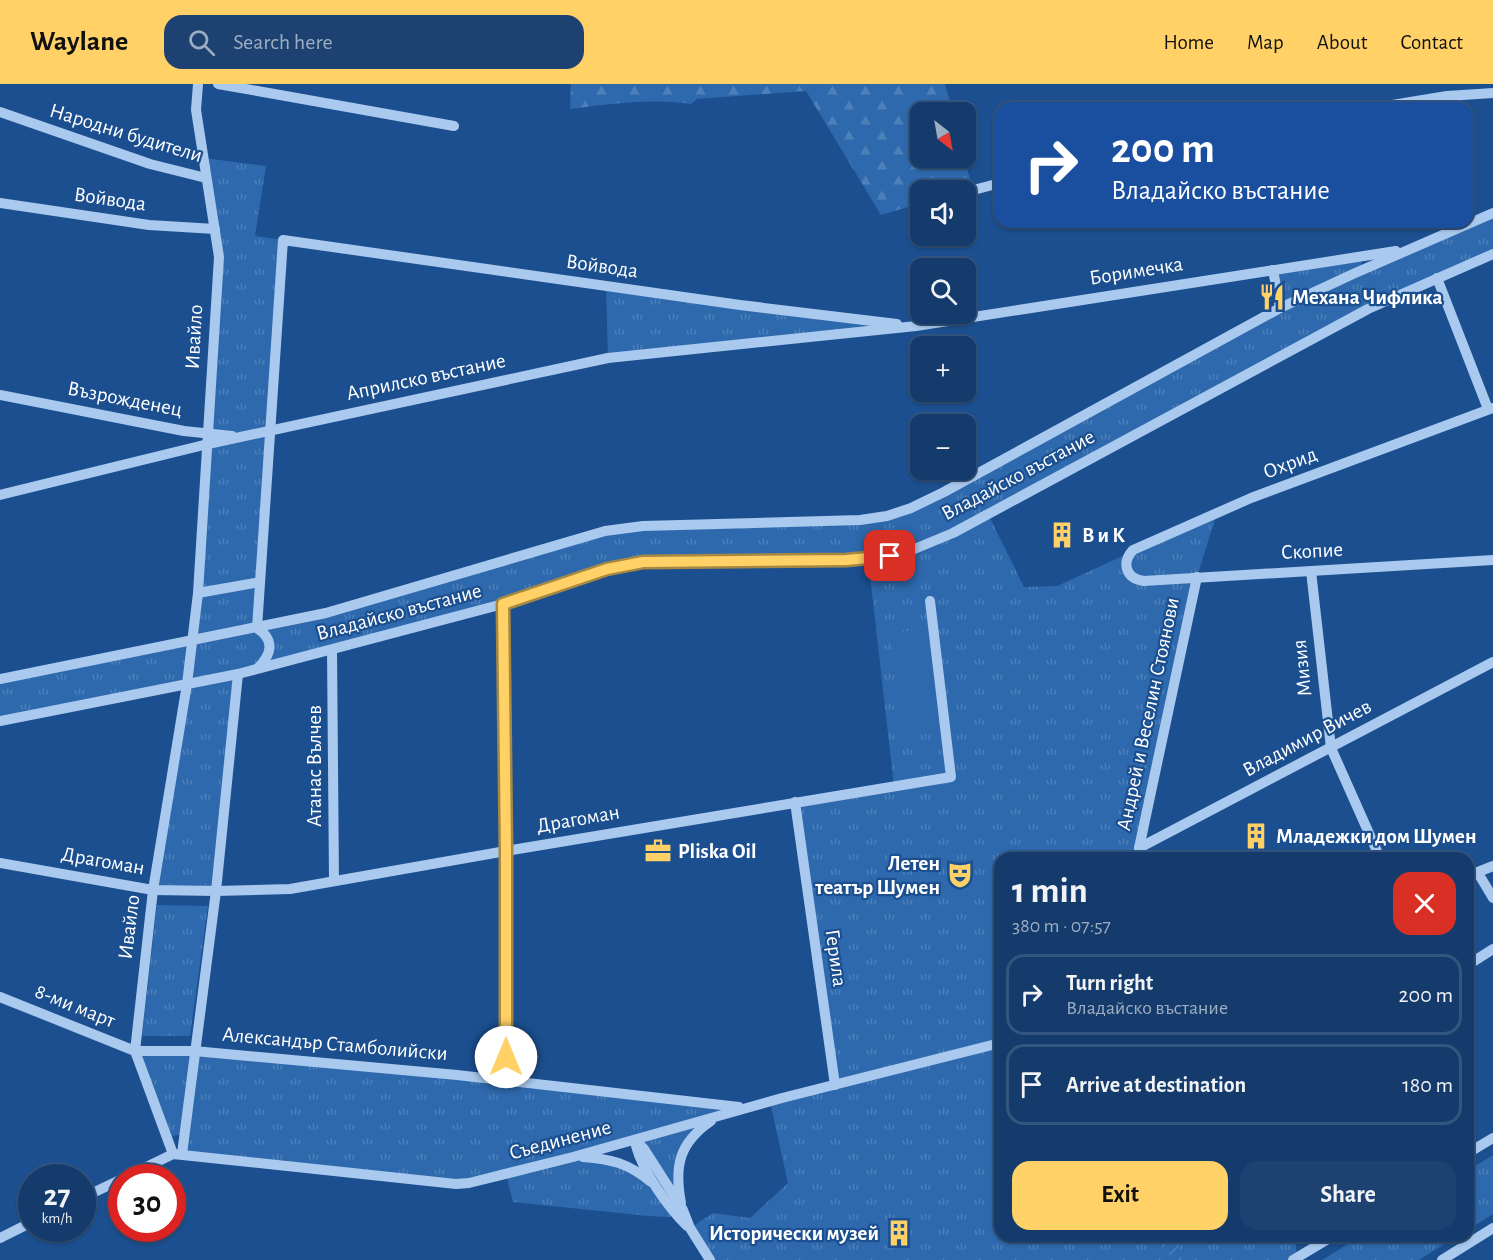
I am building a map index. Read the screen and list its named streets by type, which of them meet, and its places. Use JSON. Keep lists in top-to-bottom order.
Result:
{
  "streets": {
    "street": [
      "Народни будители",
      "Войвода",
      "Боримечка",
      "Ивайло",
      "Априлско въстание",
      "Възрожденец",
      "Охрид",
      "Владайско въстание",
      "Скопие",
      "Мизия",
      "Андрей и Веселин Стоянови",
      "Владимир Вичев",
      "Атанас Вълчев",
      "Драгоман",
      "Герила",
      "8-ми март",
      "Александър Стамболийски",
      "Съединение"
    ]
  },
  "crossings": [
    ["Народни будители", "Ивайло"],
    ["Войвода", "Боримечка"],
    ["Войвода", "Ивайло"],
    ["Войвода", "Априлско въстание"],
    ["Боримечка", "Априлско въстание"],
    ["Боримечка", "Владайско въстание"],
    ["Ивайло", "Априлско въстание"],
    ["Ивайло", "Възрожденец"],
    ["Ивайло", "Владайско въстание"],
    ["Ивайло", "Драгоман"],
    ["Ивайло", "8-ми март"],
    ["Ивайло", "Александър Стамболийски"],
    ["Ивайло", "Съединение"],
    ["Априлско въстание", "Възрожденец"],
    ["Охрид", "Скопие"],
    ["Владайско въстание", "Атанас Вълчев"],
    ["Скопие", "Мизия"],
    ["Скопие", "Андрей и Веселин Стоянови"],
    ["Мизия", "Владимир Вичев"],
    ["Атанас Вълчев", "Драгоман"],
    ["Драгоман", "Герила"],
    ["Герила", "Съединение"],
    ["8-ми март", "Александър Стамболийски"],
    ["Александър Стамболийски", "Съединение"]
  ],
  "places": {
    "restaurant": ["Механа Чифлика"],
    "building": ["В и К", "Младежки дом Шумен", "Исторически музей"],
    "office": ["Pliska Oil"],
    "theatre": ["Летен театър Шумен"]
  },
  "north": "bottom right",
  "page": {
    "header": "Waylane",
    "search": "Search here",
    "nav": [
      "Home",
      "Map",
      "About",
      "Contact"
    ],
    "map_buttons": ["+", "−"],
    "turn": ["200 m", "Владайско въстание"],
    "heading": ["1 min", "380 m · 07:57"],
    "list": [
      {
        "name": "Turn right",
        "note": "Владайско въстание",
        "value": "200 m"
      },
      {
        "name": "Arrive at destination",
        "value": "180 m"
      }
    ],
    "buttons": ["Exit", "Share"],
    "speed": "27 km/h",
    "limit": "30"
  }
}
